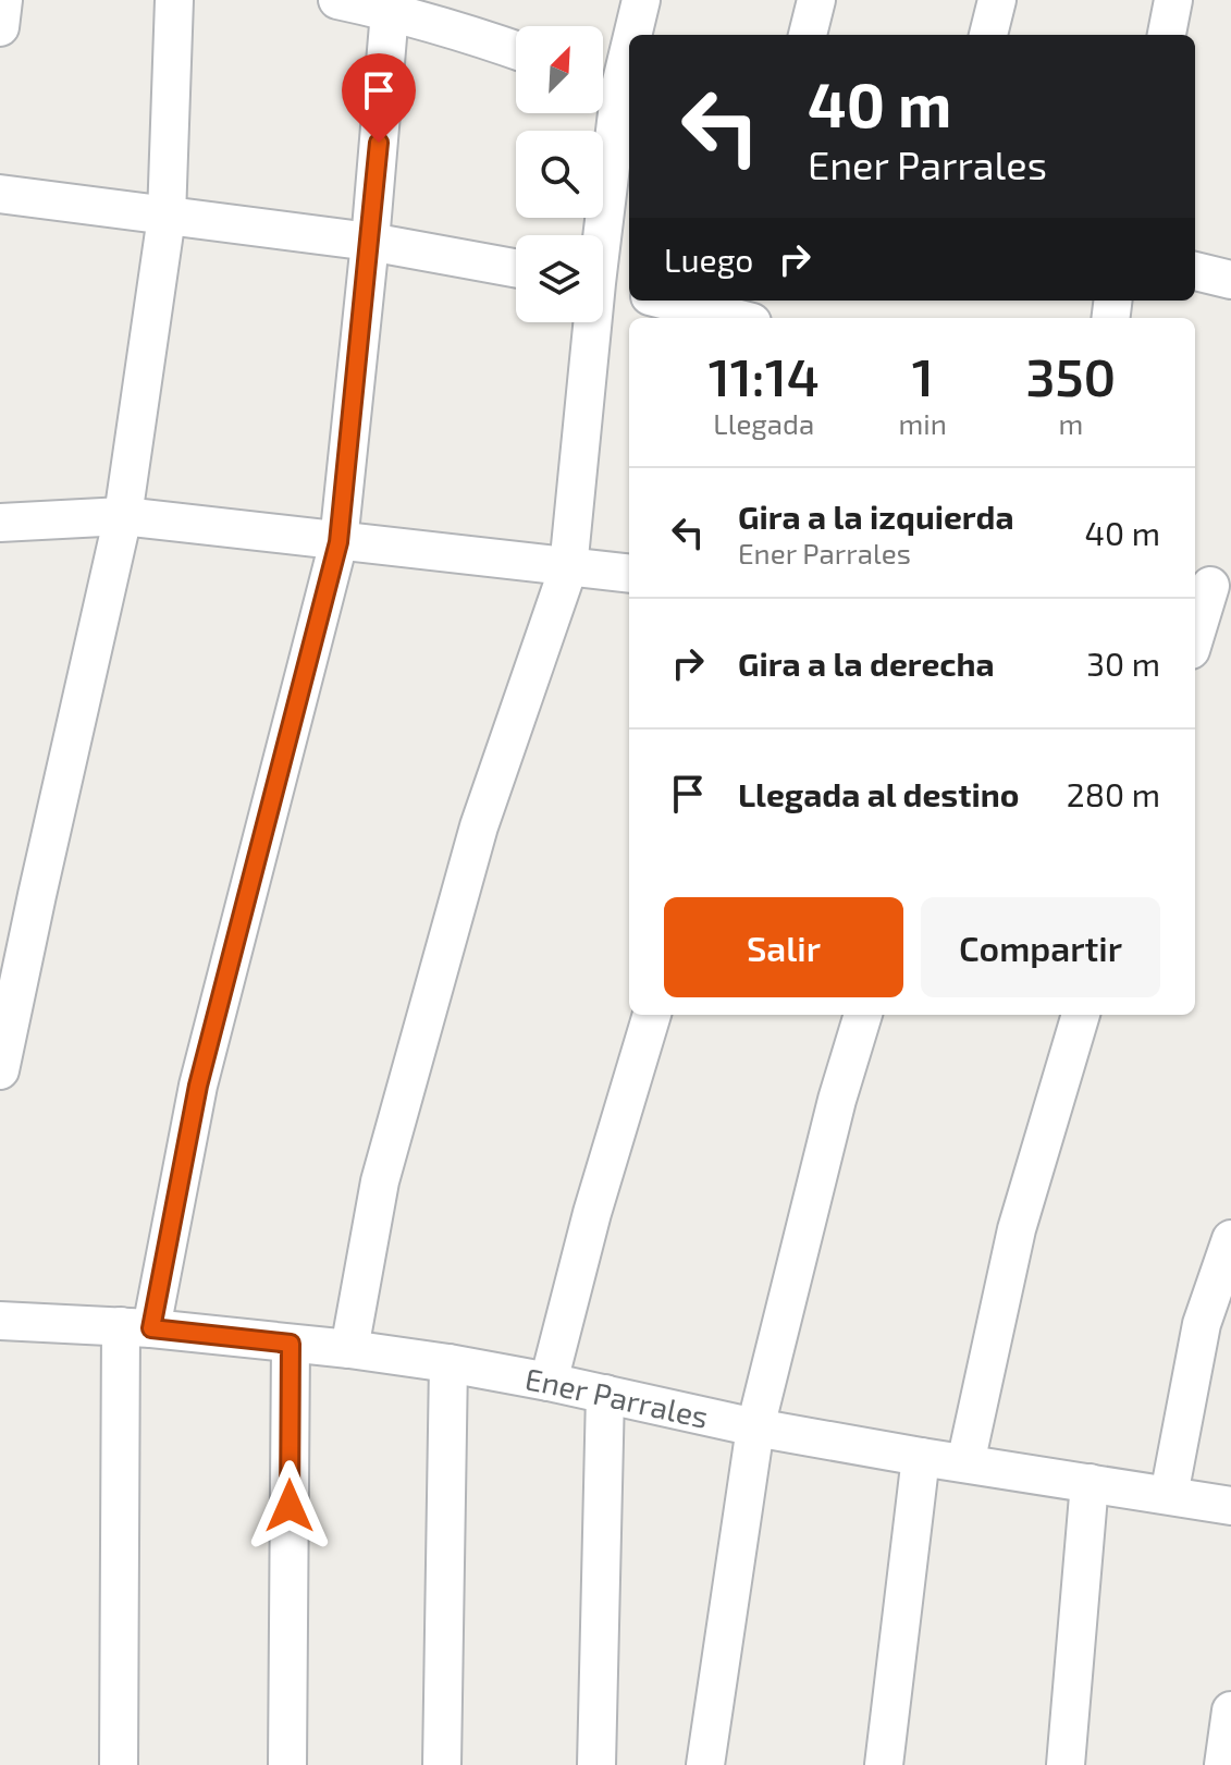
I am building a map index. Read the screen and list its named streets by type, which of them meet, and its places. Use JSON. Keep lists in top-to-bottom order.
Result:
{
  "streets": {
    "street": ["Ener Parrales"]
  },
  "north": "top right",
  "page": {
    "turn": ["40 m", "Ener Parrales"],
    "then": "Luego",
    "eta": [
      "11:14",
      "Llegada",
      "1",
      "min",
      "350",
      "m"
    ],
    "list": [
      {
        "name": "Gira a la izquierda",
        "note": "Ener Parrales",
        "value": "40 m"
      },
      {
        "name": "Gira a la derecha",
        "value": "30 m"
      },
      {
        "name": "Llegada al destino",
        "value": "280 m"
      }
    ],
    "buttons": ["Salir", "Compartir"]
  }
}
